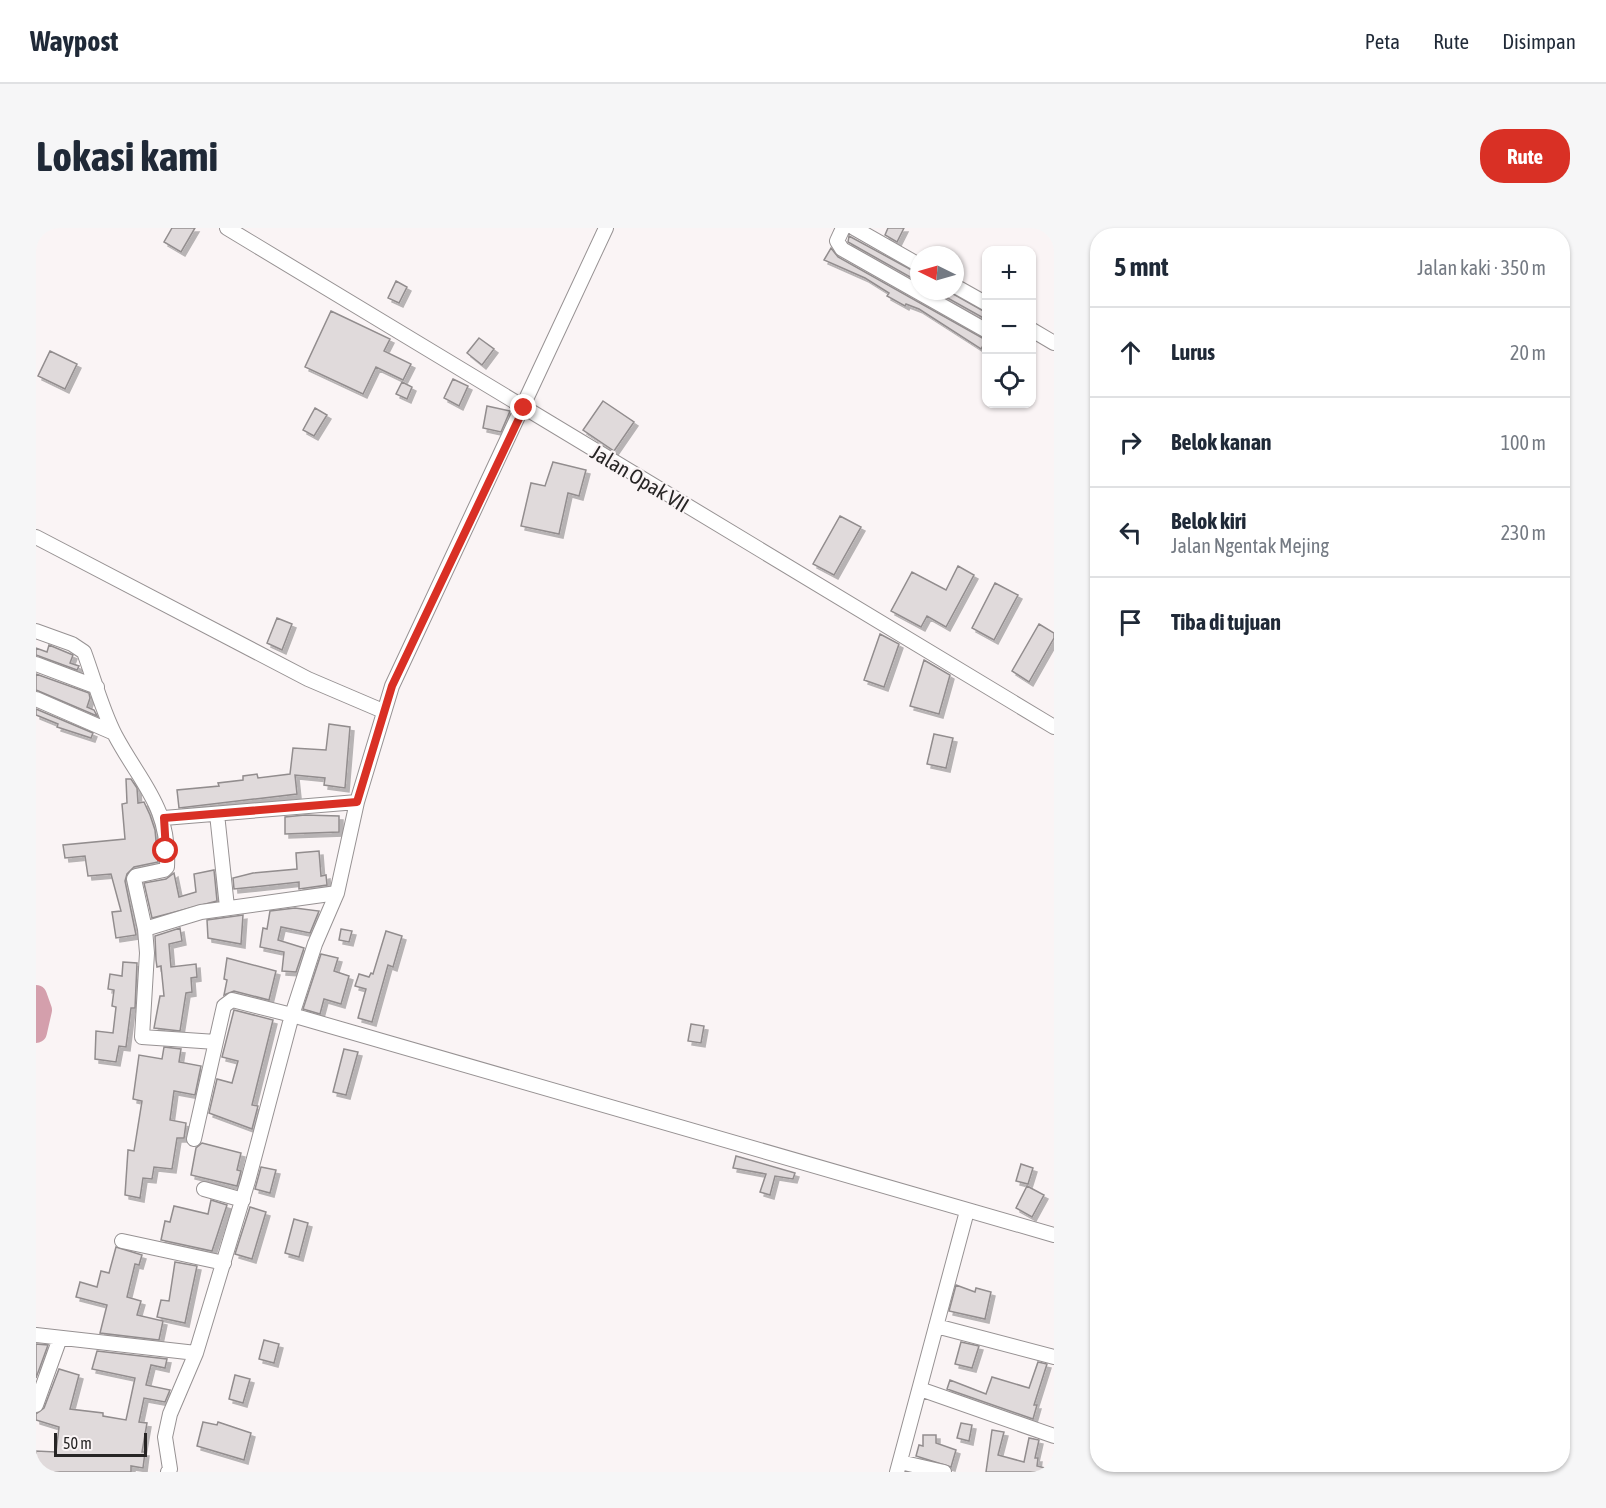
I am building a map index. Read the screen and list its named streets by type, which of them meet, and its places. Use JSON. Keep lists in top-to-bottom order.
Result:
{
  "streets": {
    "street": ["Jalan Opak VII"]
  },
  "scale_bar": "50 m",
  "north": "left",
  "page": {
    "header": "Waypost",
    "nav": ["Peta", "Rute", "Disimpan"],
    "buttons": "Rute",
    "title": "Lokasi kami",
    "heading": ["5 mnt", "Jalan kaki · 350 m"],
    "map_buttons": ["+", "−"],
    "list": [
      ["Lurus", "20 m"],
      ["Belok kanan", "100 m"],
      ["Belok kiri", "Jalan Ngentak Mejing", "230 m"],
      "Tiba di tujuan"
    ],
    "scale": "50 m"
  }
}
